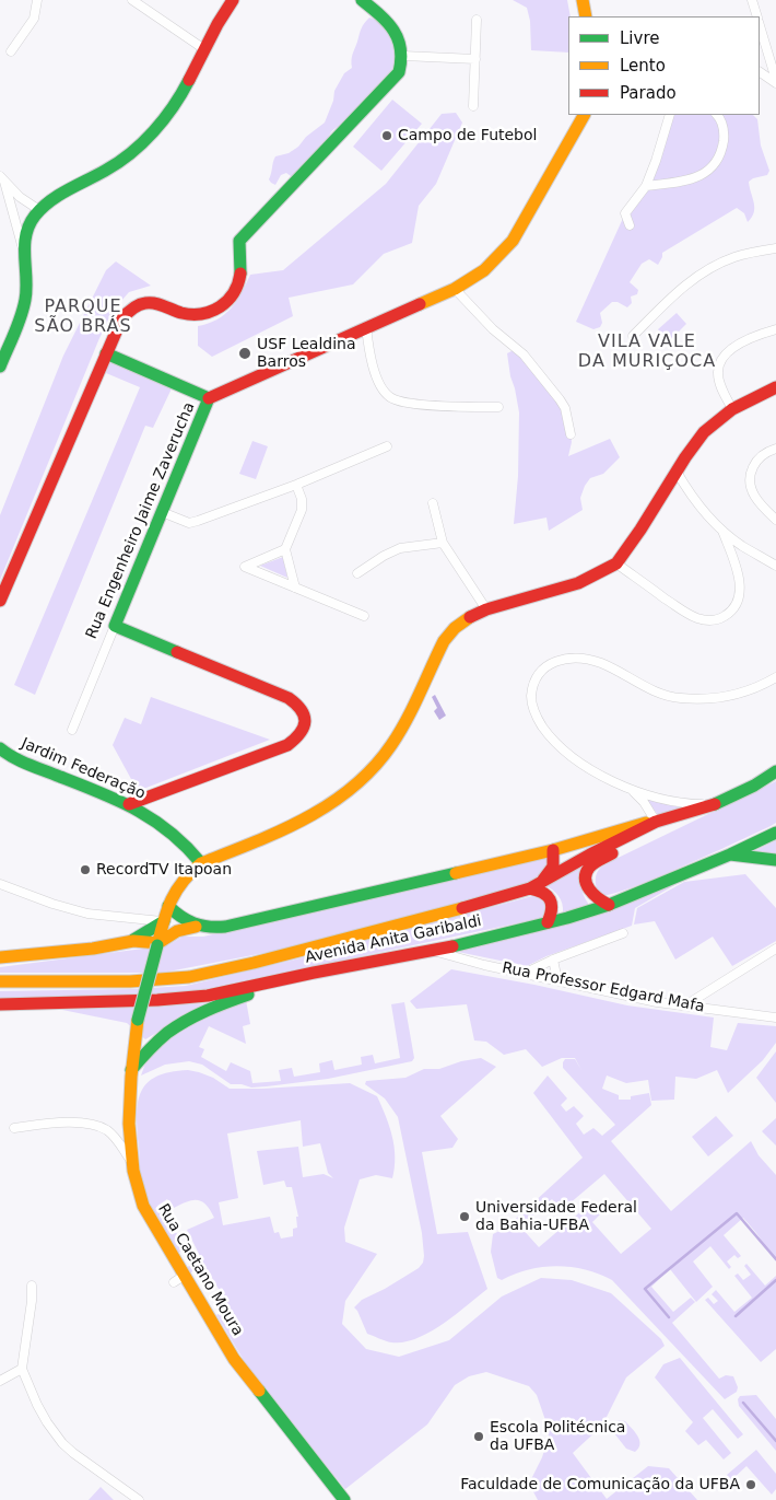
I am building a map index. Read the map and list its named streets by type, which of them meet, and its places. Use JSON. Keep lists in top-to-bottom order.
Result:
{
  "streets": {
    "street": [
      "Rua Engenheiro Jaime Zaverucha",
      "Jardim Federação",
      "Avenida Anita Garibaldi",
      "Rua Professor Edgard Mafa",
      "Rua Caetano Moura"
    ]
  },
  "crossings": [
    ["Jardim Federação", "Rua Caetano Moura"],
    ["Avenida Anita Garibaldi", "Rua Professor Edgard Mafa"],
    ["Avenida Anita Garibaldi", "Rua Caetano Moura"]
  ],
  "districts": ["PARQUE SÃO BRÁS", "VILA VALE DA MURIÇOCA"],
  "places": [
    "Campo de Futebol",
    "USF Lealdina Barros",
    "RecordTV Itapoan",
    "Universidade Federal da Bahia-UFBA",
    "Escola Politécnica da UFBA",
    "Faculdade de Comunicação da UFBA"
  ],
  "legend": ["Livre", "Lento", "Parado"]
}
